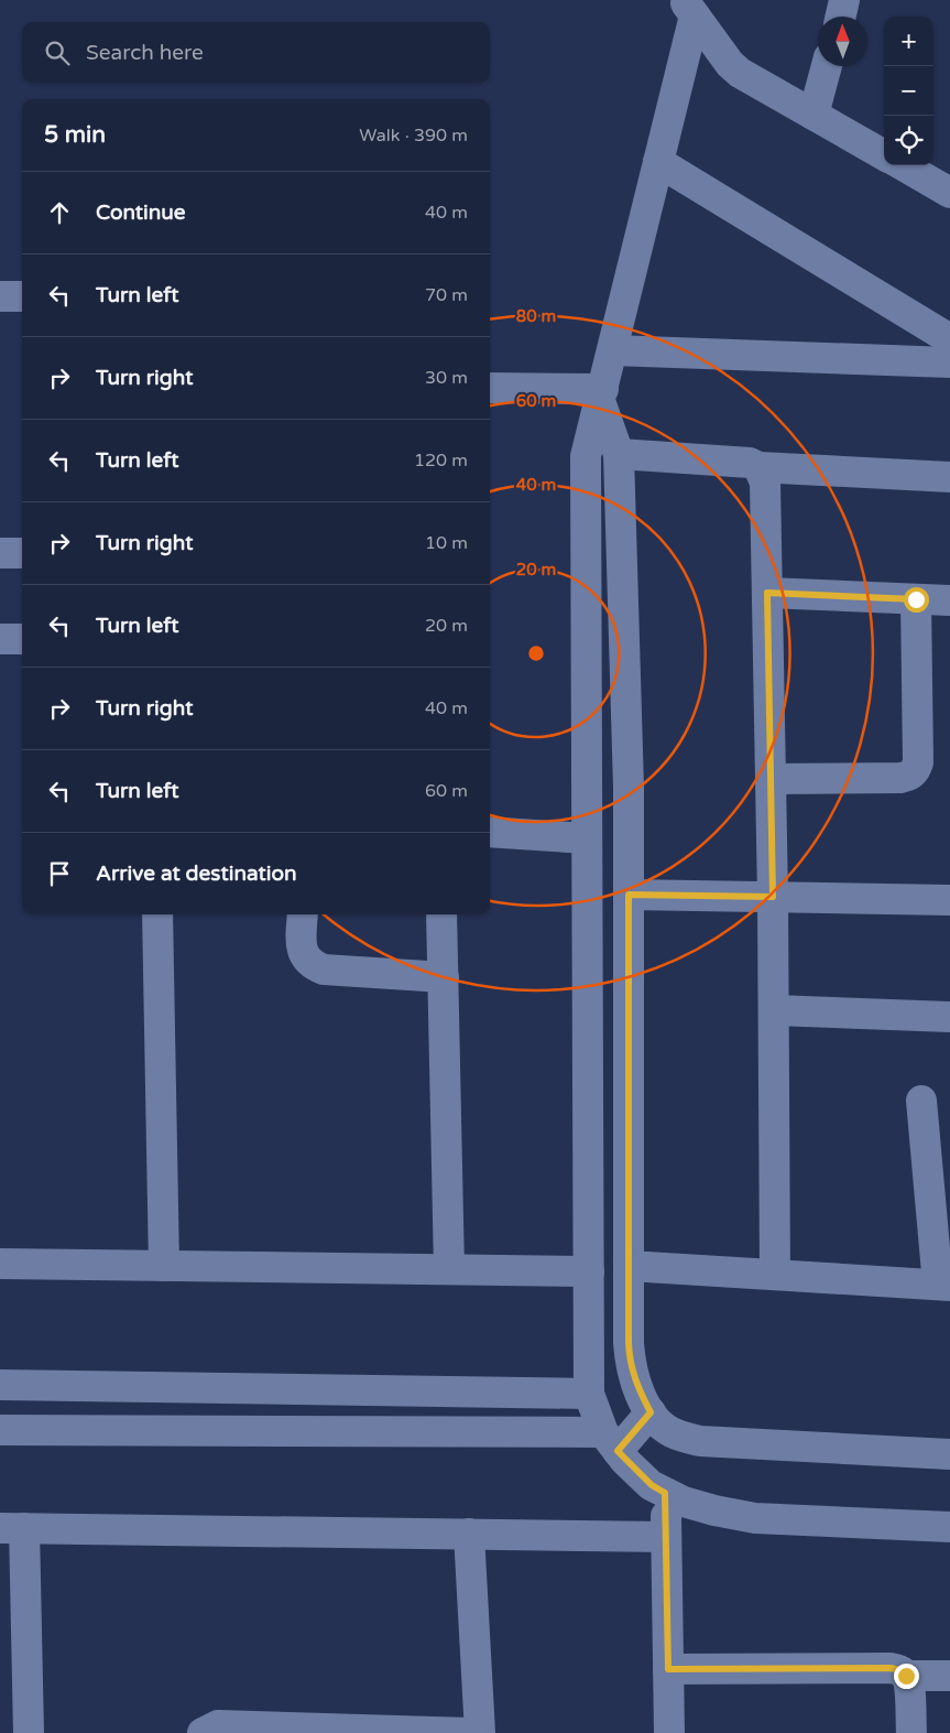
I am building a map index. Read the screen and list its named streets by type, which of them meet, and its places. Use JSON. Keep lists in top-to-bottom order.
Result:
{
  "north": "top",
  "page": {
    "map_buttons": ["+", "−"],
    "search": "Search here",
    "heading": ["5 min", "Walk · 390 m"],
    "list": [
      ["Continue", "40 m"],
      ["Turn left", "70 m"],
      ["Turn right", "30 m"],
      ["Turn left", "120 m"],
      ["Turn right", "10 m"],
      ["Turn left", "20 m"],
      ["Turn right", "40 m"],
      ["Turn left", "60 m"],
      "Arrive at destination"
    ]
  },
  "rings": [
    "80 m",
    "60 m",
    "40 m",
    "20 m"
  ]
}
